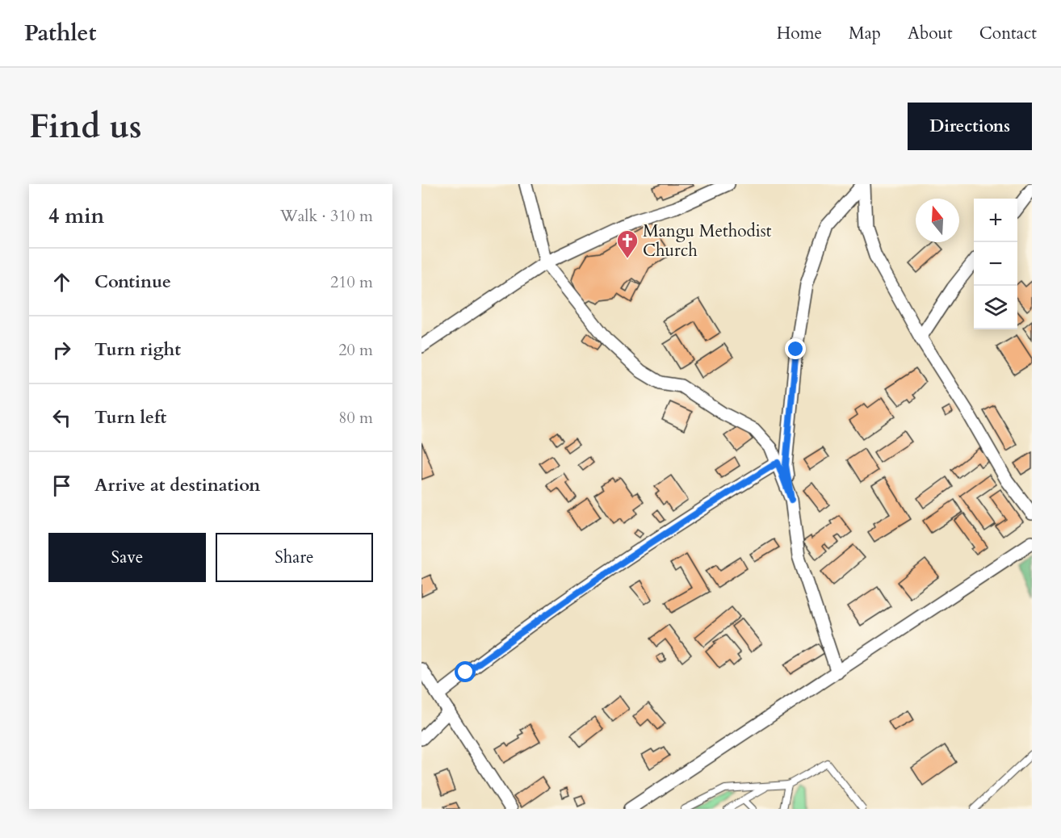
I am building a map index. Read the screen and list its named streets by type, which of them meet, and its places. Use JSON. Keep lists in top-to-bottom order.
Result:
{
  "places": {
    "church": ["Mangu Methodist Church"]
  },
  "north": "top",
  "page": {
    "header": "Pathlet",
    "nav": [
      "Home",
      "Map",
      "About",
      "Contact"
    ],
    "buttons": [
      "Directions",
      ["Save", "Share"]
    ],
    "title": "Find us",
    "heading": ["4 min", "Walk · 310 m"],
    "map_buttons": ["+", "−"],
    "list": [
      ["Continue", "210 m"],
      ["Turn right", "20 m"],
      ["Turn left", "80 m"],
      "Arrive at destination"
    ]
  }
}
